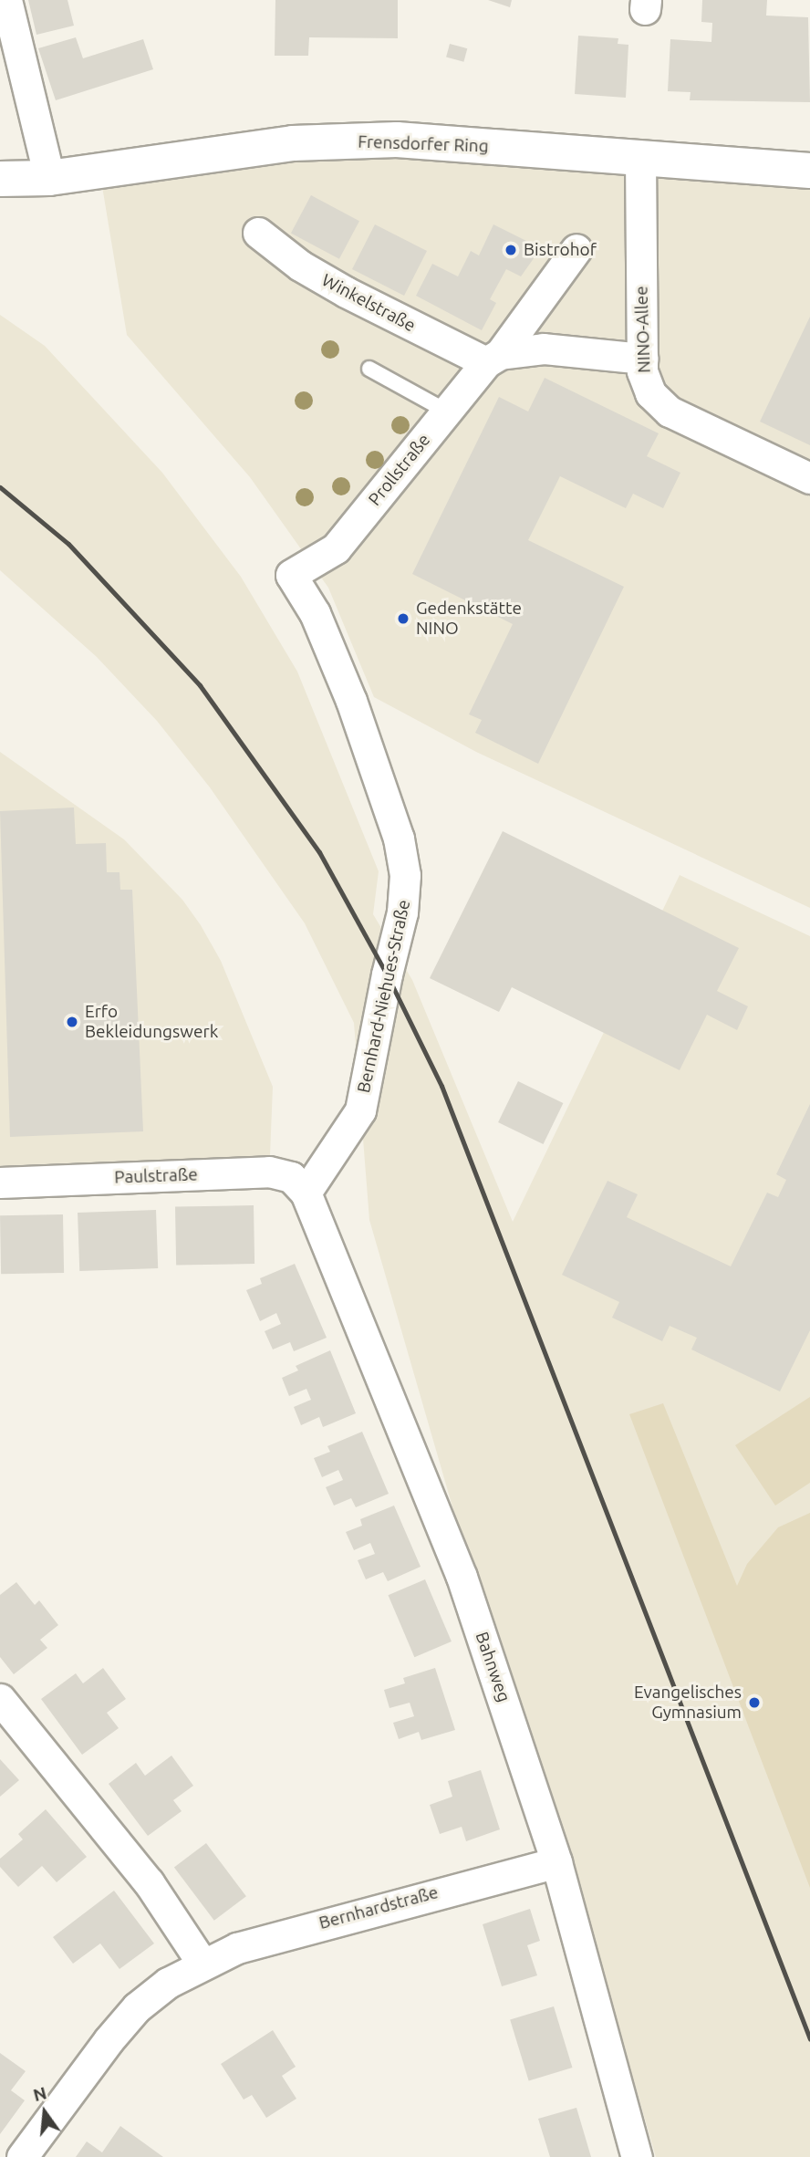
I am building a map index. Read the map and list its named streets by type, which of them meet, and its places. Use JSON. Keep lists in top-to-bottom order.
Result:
{
  "streets": {
    "street": [
      "Frensdorfer Ring",
      "Winkelstraße",
      "NINO-Allee",
      "Prollstraße",
      "Bernhard-Niehues-Straße",
      "Paulstraße",
      "Bahnweg",
      "Bernhardstraße"
    ]
  },
  "crossings": [
    ["Frensdorfer Ring", "NINO-Allee"],
    ["Winkelstraße", "Prollstraße"],
    ["Prollstraße", "Bernhard-Niehues-Straße"],
    ["Bernhard-Niehues-Straße", "Paulstraße"],
    ["Bernhard-Niehues-Straße", "Bahnweg"],
    ["Paulstraße", "Bahnweg"],
    ["Bahnweg", "Bernhardstraße"]
  ],
  "places": [
    "Bistrohof",
    "Gedenkstätte NINO",
    "Erfo Bekleidungswerk",
    "Evangelisches Gymnasium"
  ],
  "north": "top"
}
